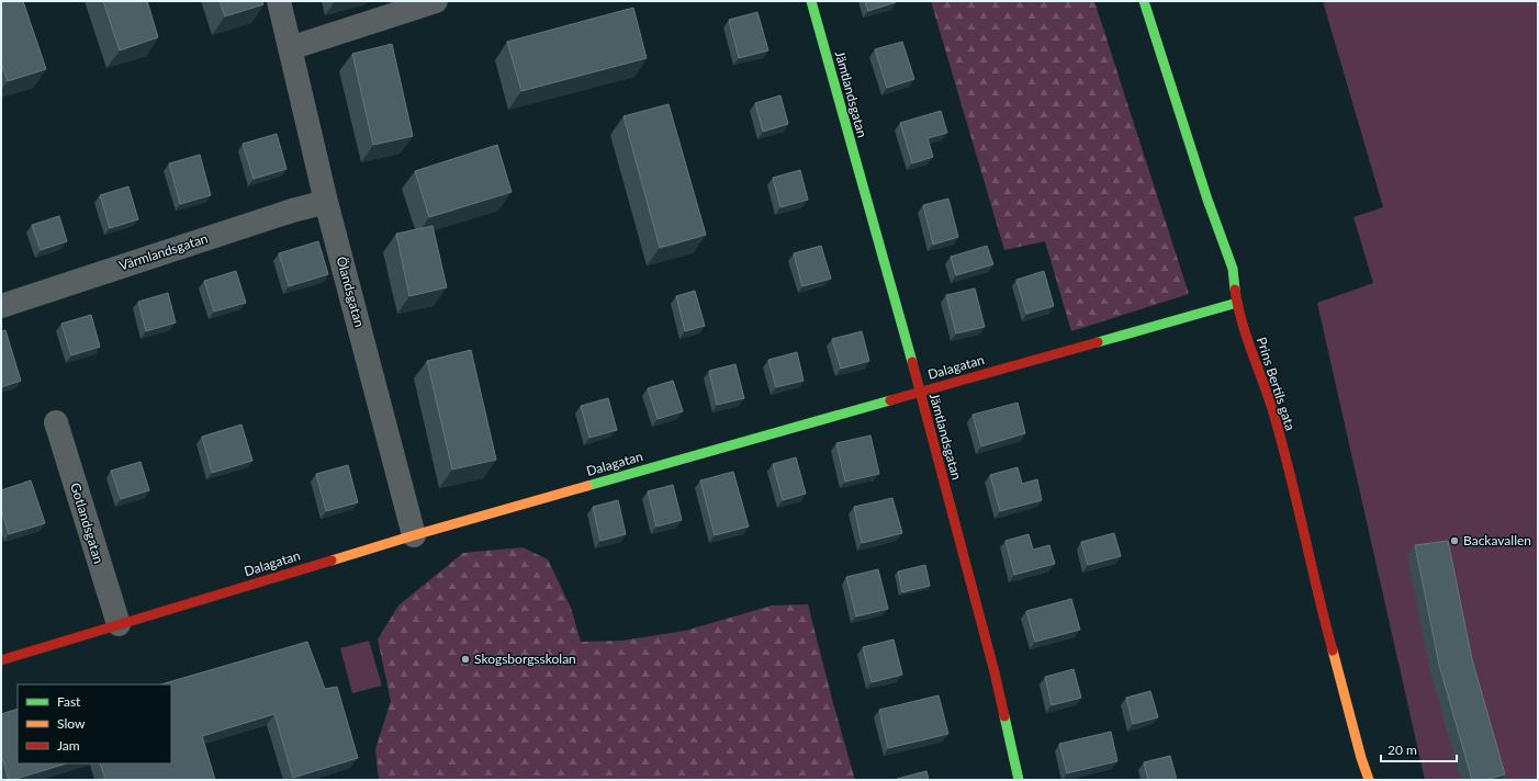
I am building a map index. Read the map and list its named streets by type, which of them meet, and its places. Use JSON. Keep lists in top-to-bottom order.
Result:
{
  "streets": {
    "street": [
      "Jämtlandsgatan",
      "Värmlandsgatan",
      "Ölandsgatan",
      "Dalagatan",
      "Prins Bertils gata",
      "Gotlandsgatan"
    ]
  },
  "crossings": [
    ["Jämtlandsgatan", "Dalagatan"],
    ["Värmlandsgatan", "Ölandsgatan"],
    ["Ölandsgatan", "Dalagatan"],
    ["Dalagatan", "Prins Bertils gata"],
    ["Dalagatan", "Gotlandsgatan"]
  ],
  "places": ["Backavallen", "Skogsborgsskolan"],
  "legend": ["Fast", "Slow", "Jam"],
  "scale_bar": "20 m"
}
